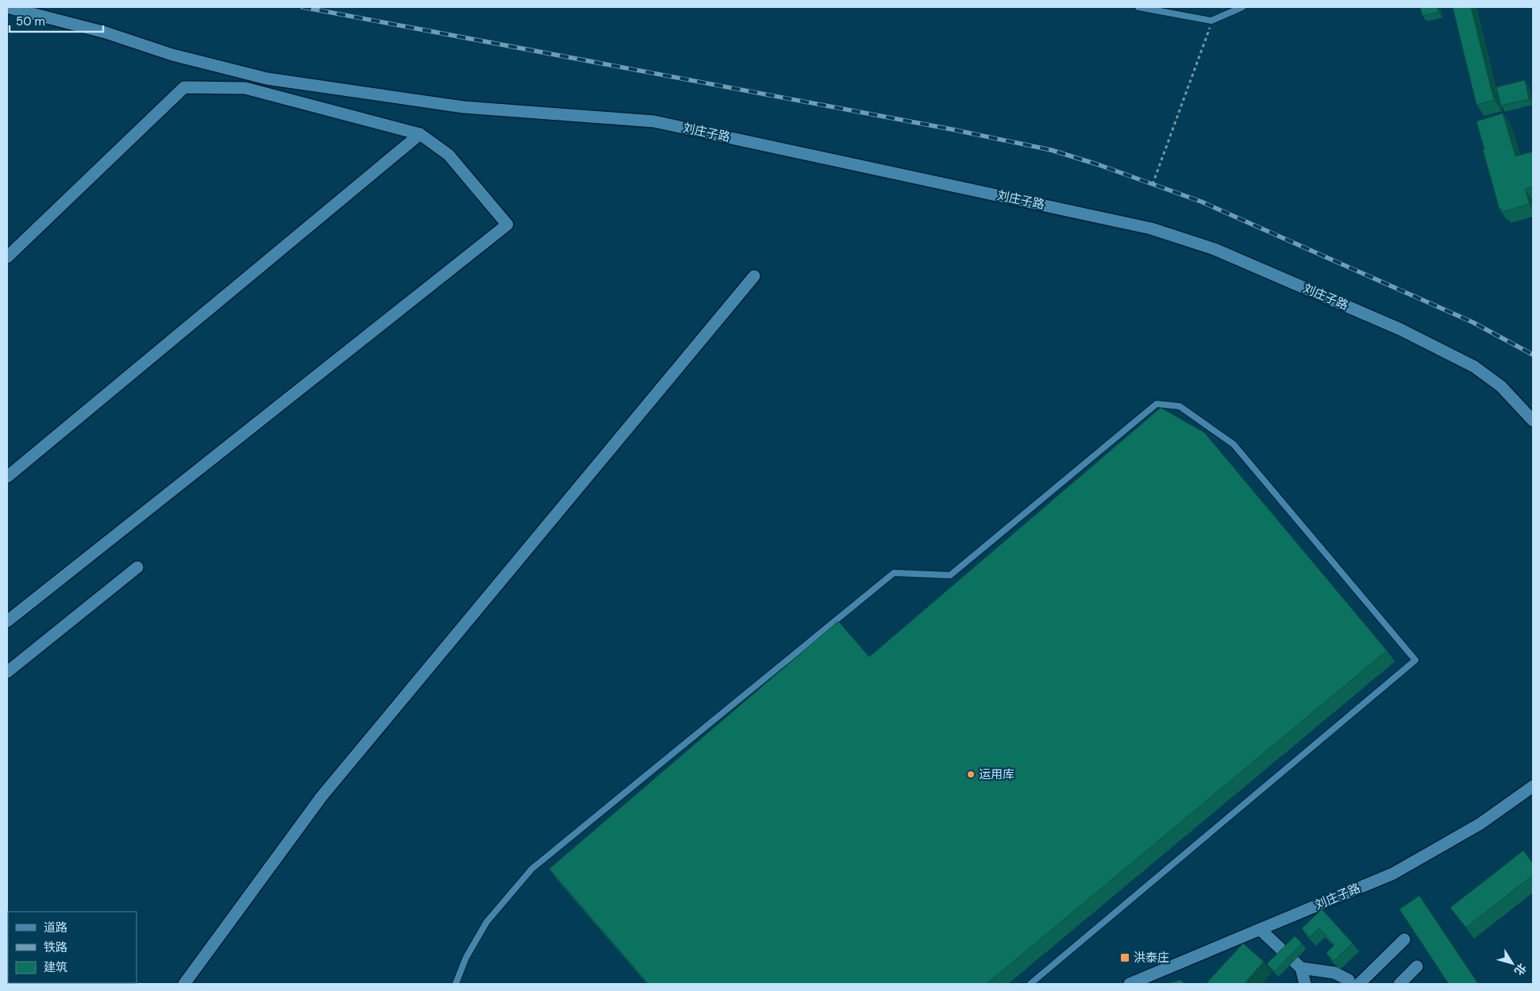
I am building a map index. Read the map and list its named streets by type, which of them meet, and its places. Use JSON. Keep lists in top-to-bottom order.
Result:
{
  "streets": {
    "street": ["刘庄子路"]
  },
  "places": {
    "other": ["运用库"],
    "transit": ["洪泰庄"]
  },
  "legend": ["道路", "铁路", "建筑"],
  "scale_bar": "50 m",
  "north": "bottom right"
}
